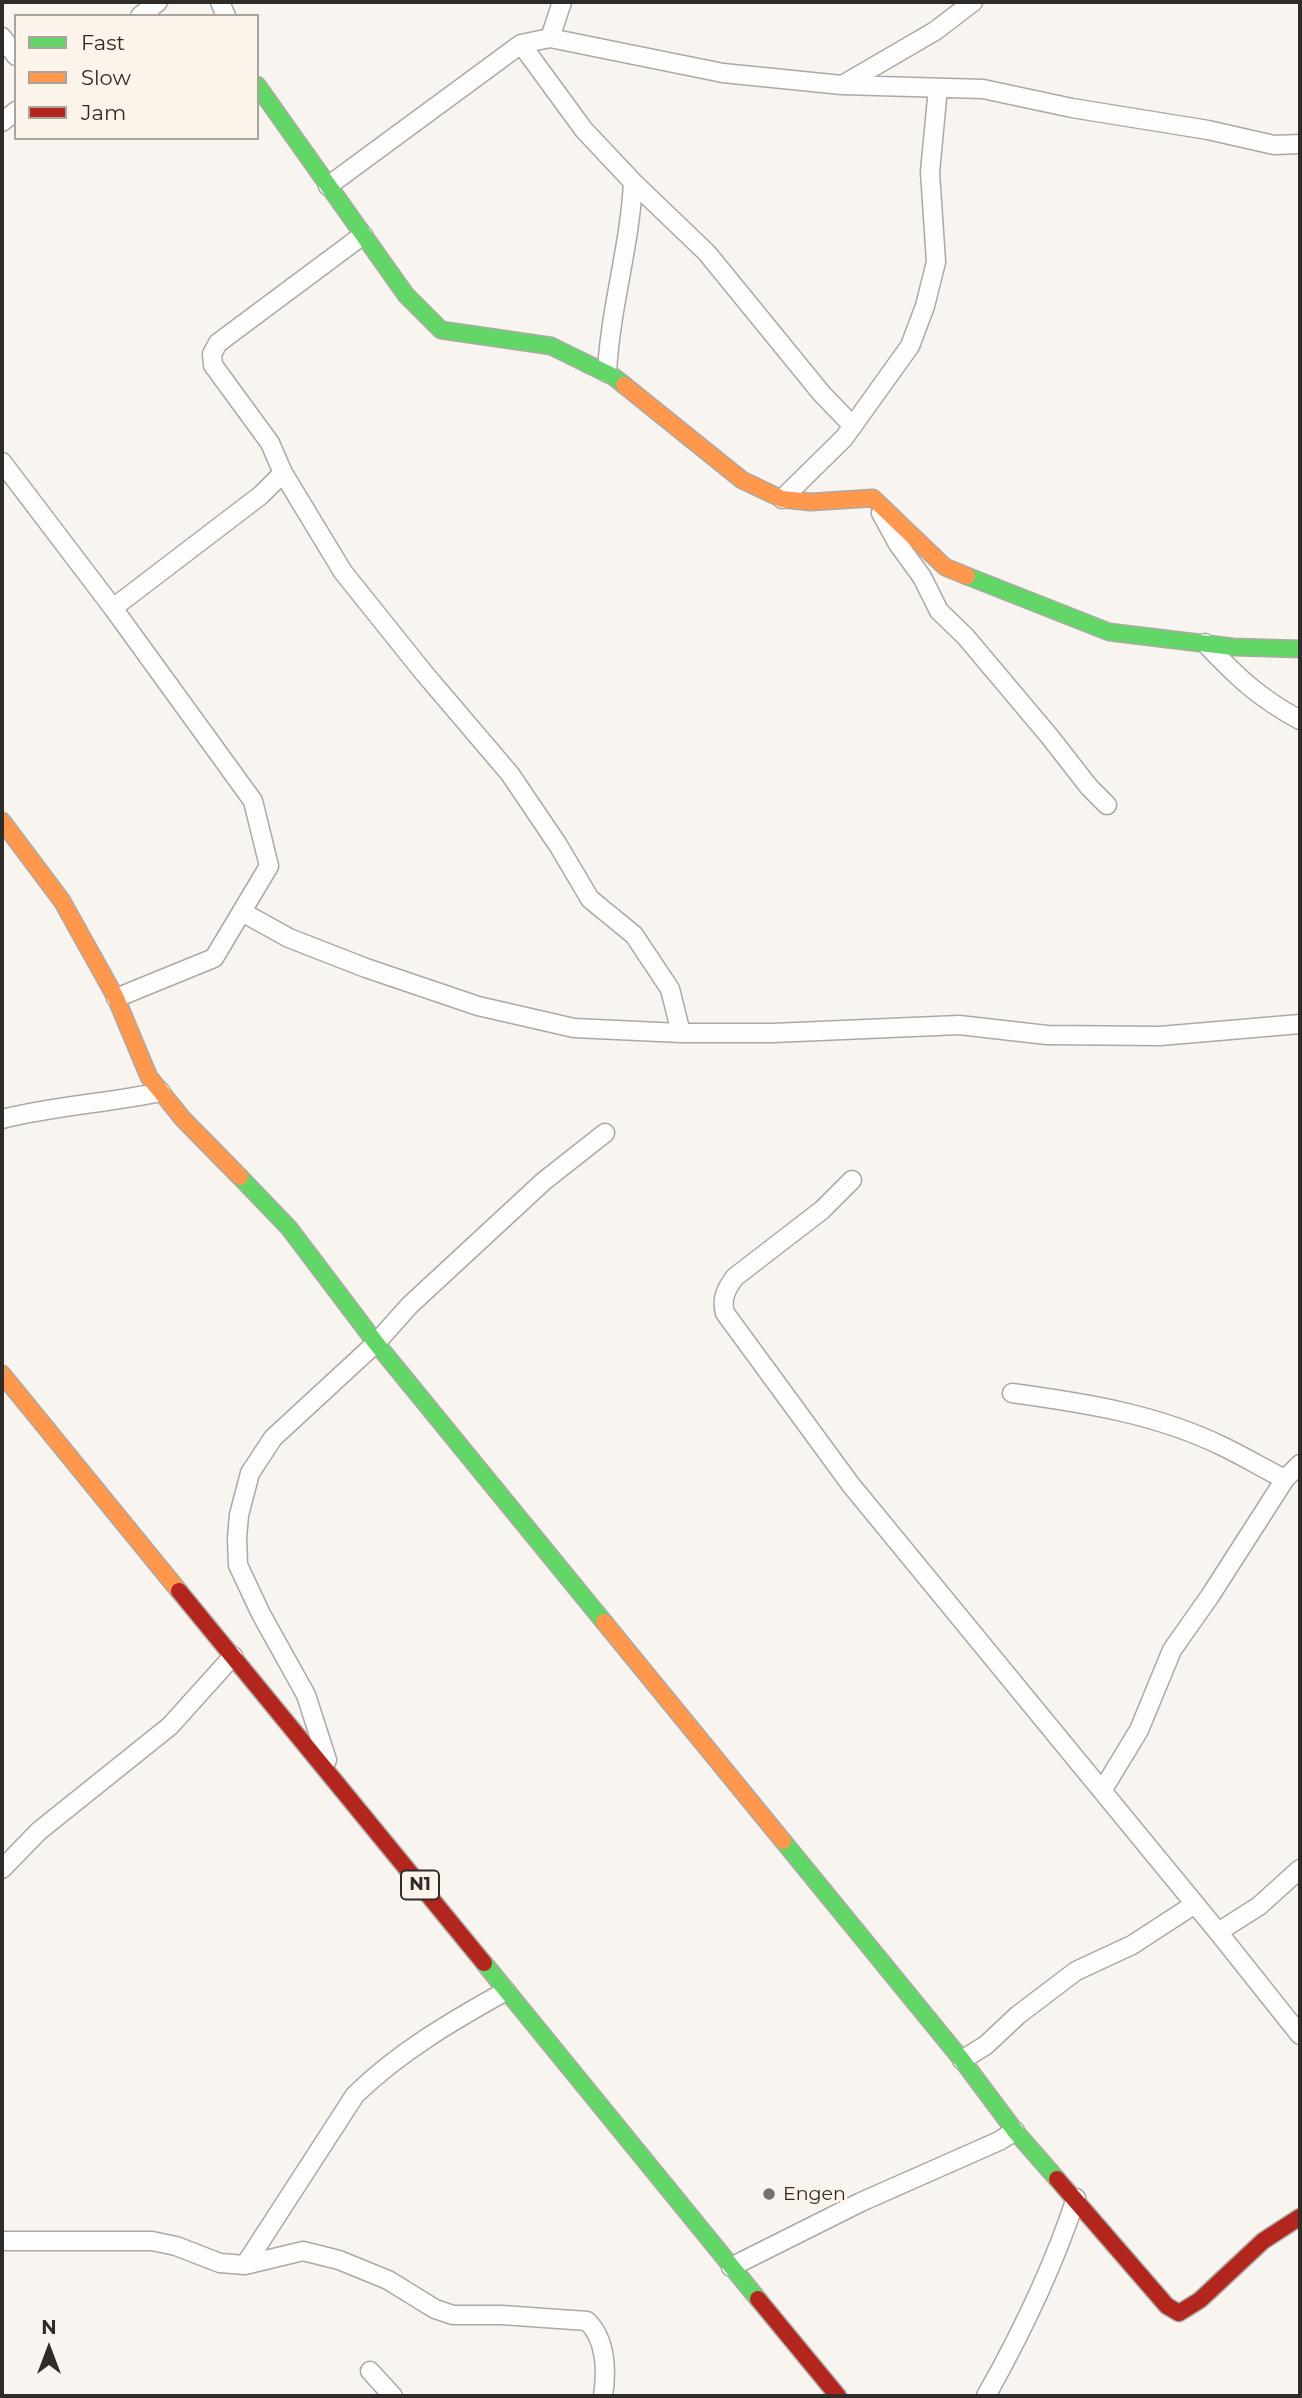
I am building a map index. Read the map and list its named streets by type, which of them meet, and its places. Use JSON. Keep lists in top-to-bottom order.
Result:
{
  "streets": {
    "main road": ["N1"]
  },
  "places": ["Engen"],
  "legend": ["Fast", "Slow", "Jam"],
  "north": "top"
}
